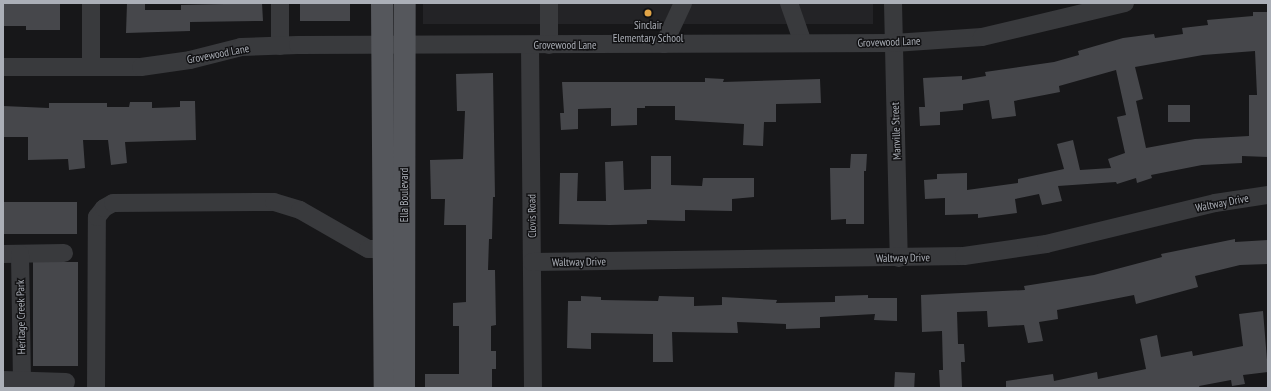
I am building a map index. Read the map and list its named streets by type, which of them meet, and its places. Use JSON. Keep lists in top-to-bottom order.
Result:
{
  "streets": {
    "main road": ["Ella Boulevard"],
    "street": [
      "Grovewood Lane",
      "Manville Street",
      "Waltway Drive",
      "Clovis Road",
      "Heritage Creek Park"
    ]
  },
  "crossings": [
    ["Grovewood Lane", "Manville Street"],
    ["Grovewood Lane", "Ella Boulevard"],
    ["Grovewood Lane", "Clovis Road"],
    ["Manville Street", "Waltway Drive"],
    ["Waltway Drive", "Clovis Road"]
  ],
  "places": ["Sinclair Elementary School"]
}
